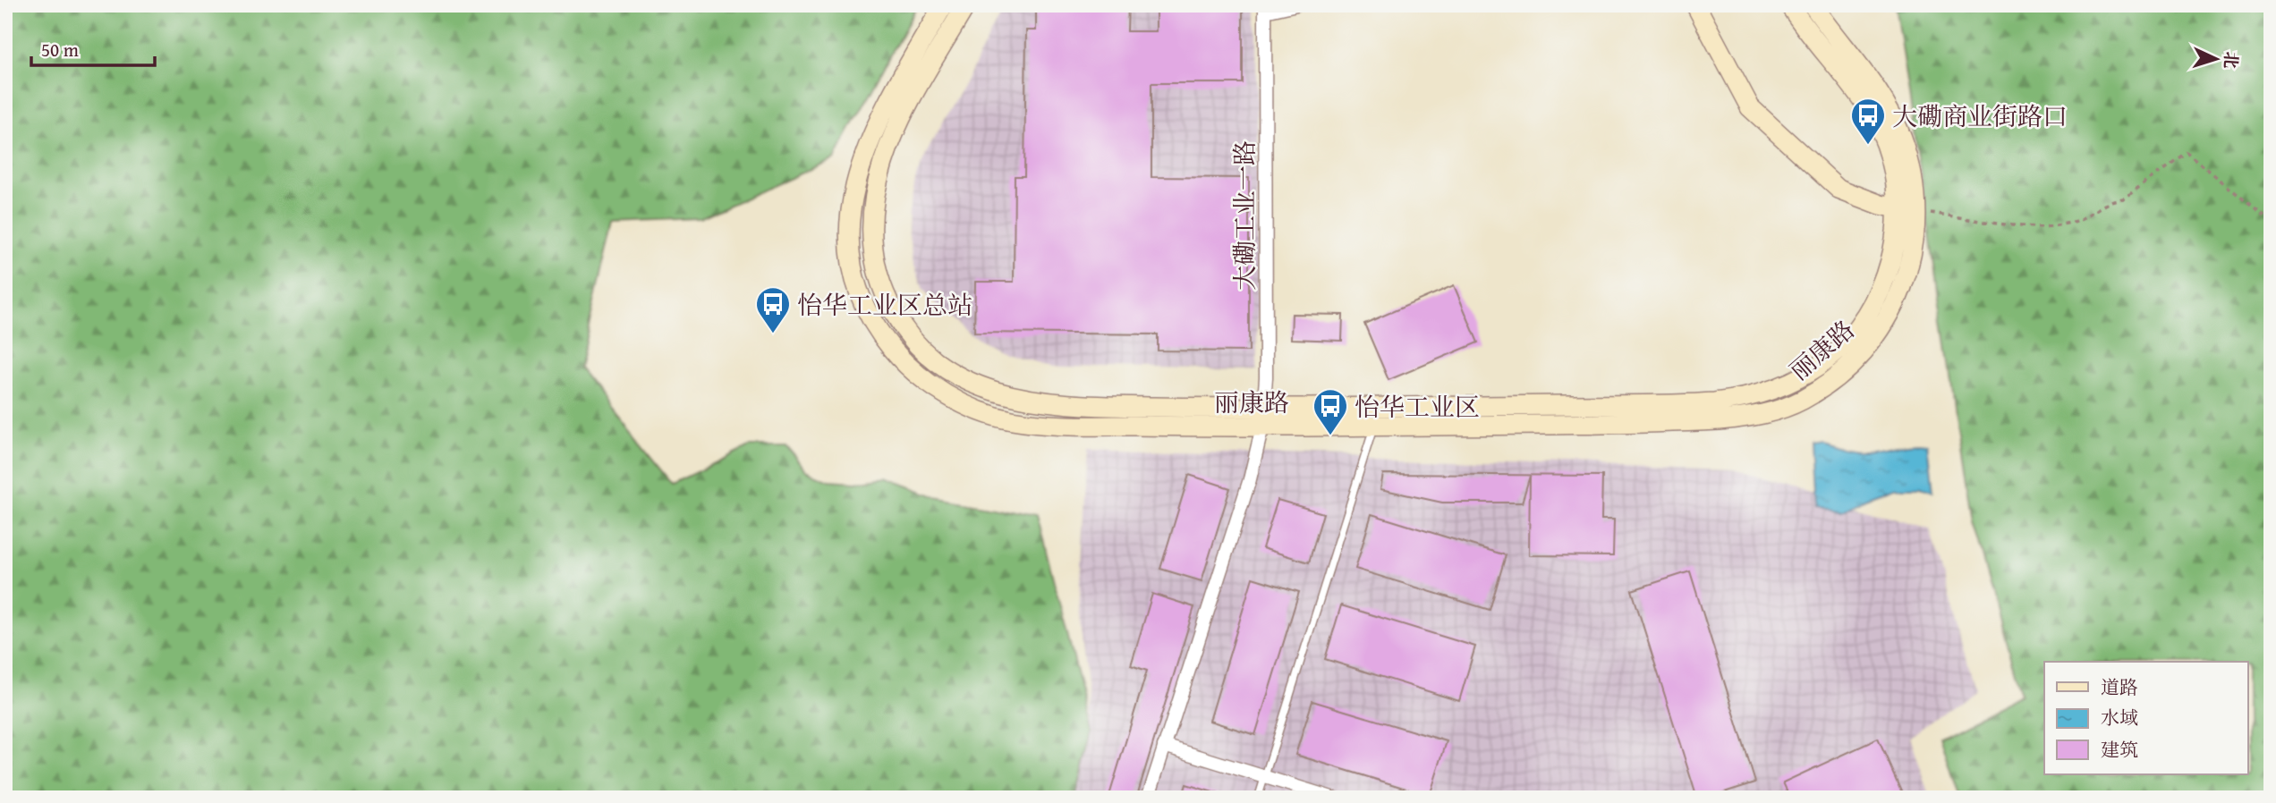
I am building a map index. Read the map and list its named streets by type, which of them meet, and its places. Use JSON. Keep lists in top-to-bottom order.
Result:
{
  "streets": {
    "street": ["大磡工业一路", "丽康路"]
  },
  "crossings": [
    ["大磡工业一路", "丽康路"]
  ],
  "places": {
    "bus stop": ["大磡商业街路口", "怡华工业区总站", "怡华工业区"]
  },
  "legend": ["道路", "水域", "建筑"],
  "scale_bar": "50 m",
  "north": "right"
}
